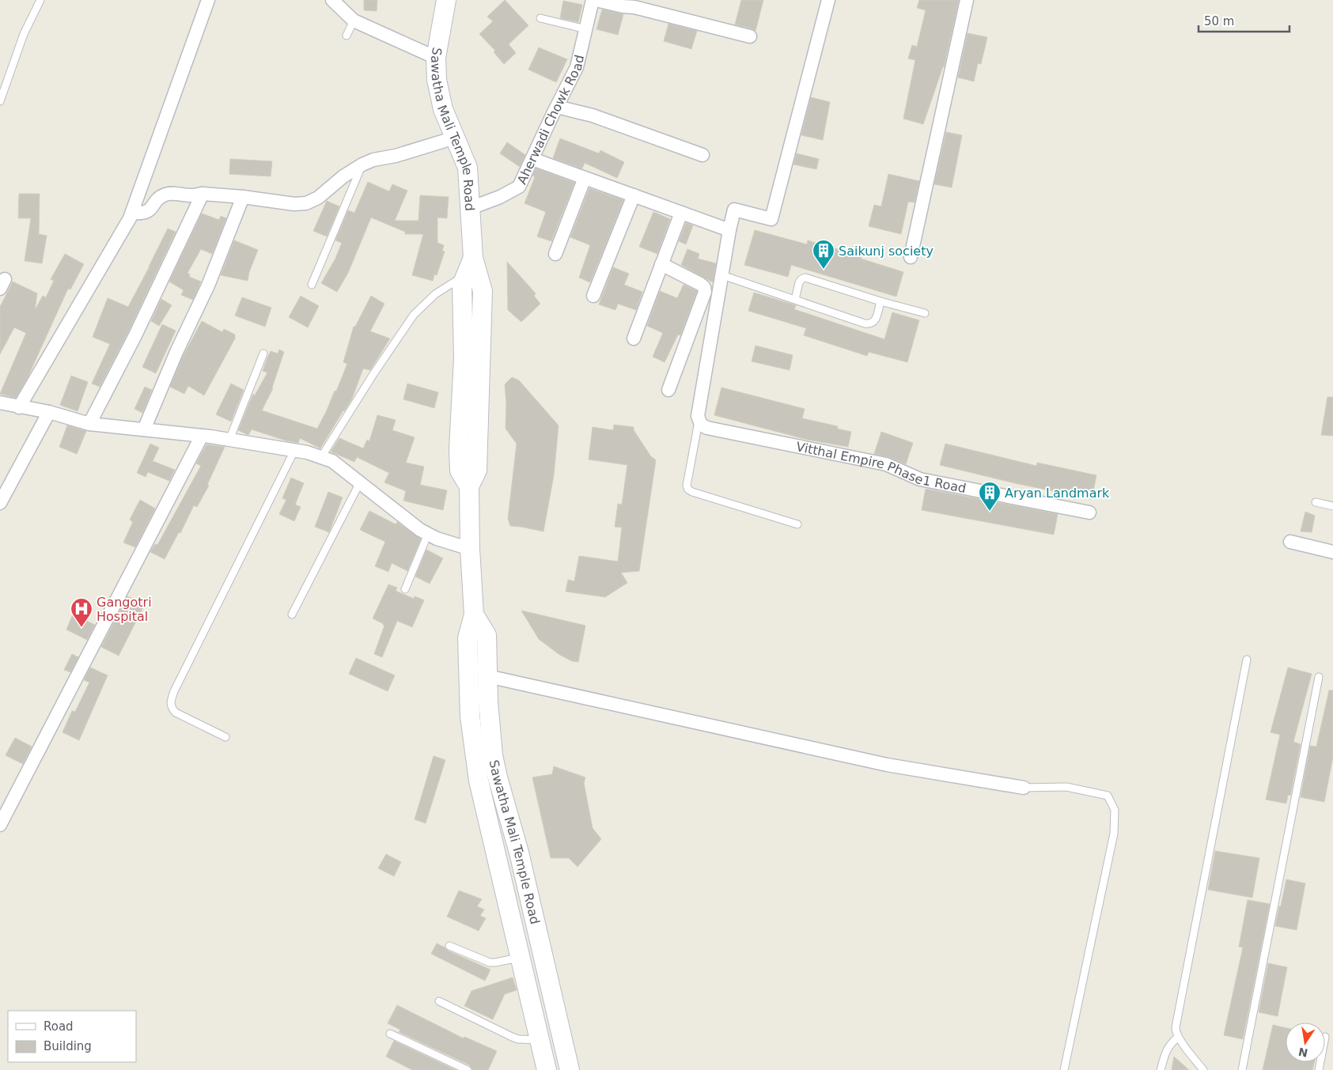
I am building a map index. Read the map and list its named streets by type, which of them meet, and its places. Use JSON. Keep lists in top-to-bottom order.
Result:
{
  "streets": {
    "street": ["Aherwadi Chowk Road", "Sawatha Mali Temple Road", "Vitthal Empire Phase1 Road"]
  },
  "crossings": [
    ["Aherwadi Chowk Road", "Sawatha Mali Temple Road"]
  ],
  "places": {
    "building": ["Saikunj society", "Aryan Landmark"],
    "hospital": ["Gangotri Hospital"]
  },
  "legend": ["Road", "Building"],
  "scale_bar": "50 m",
  "north": "bottom"
}
